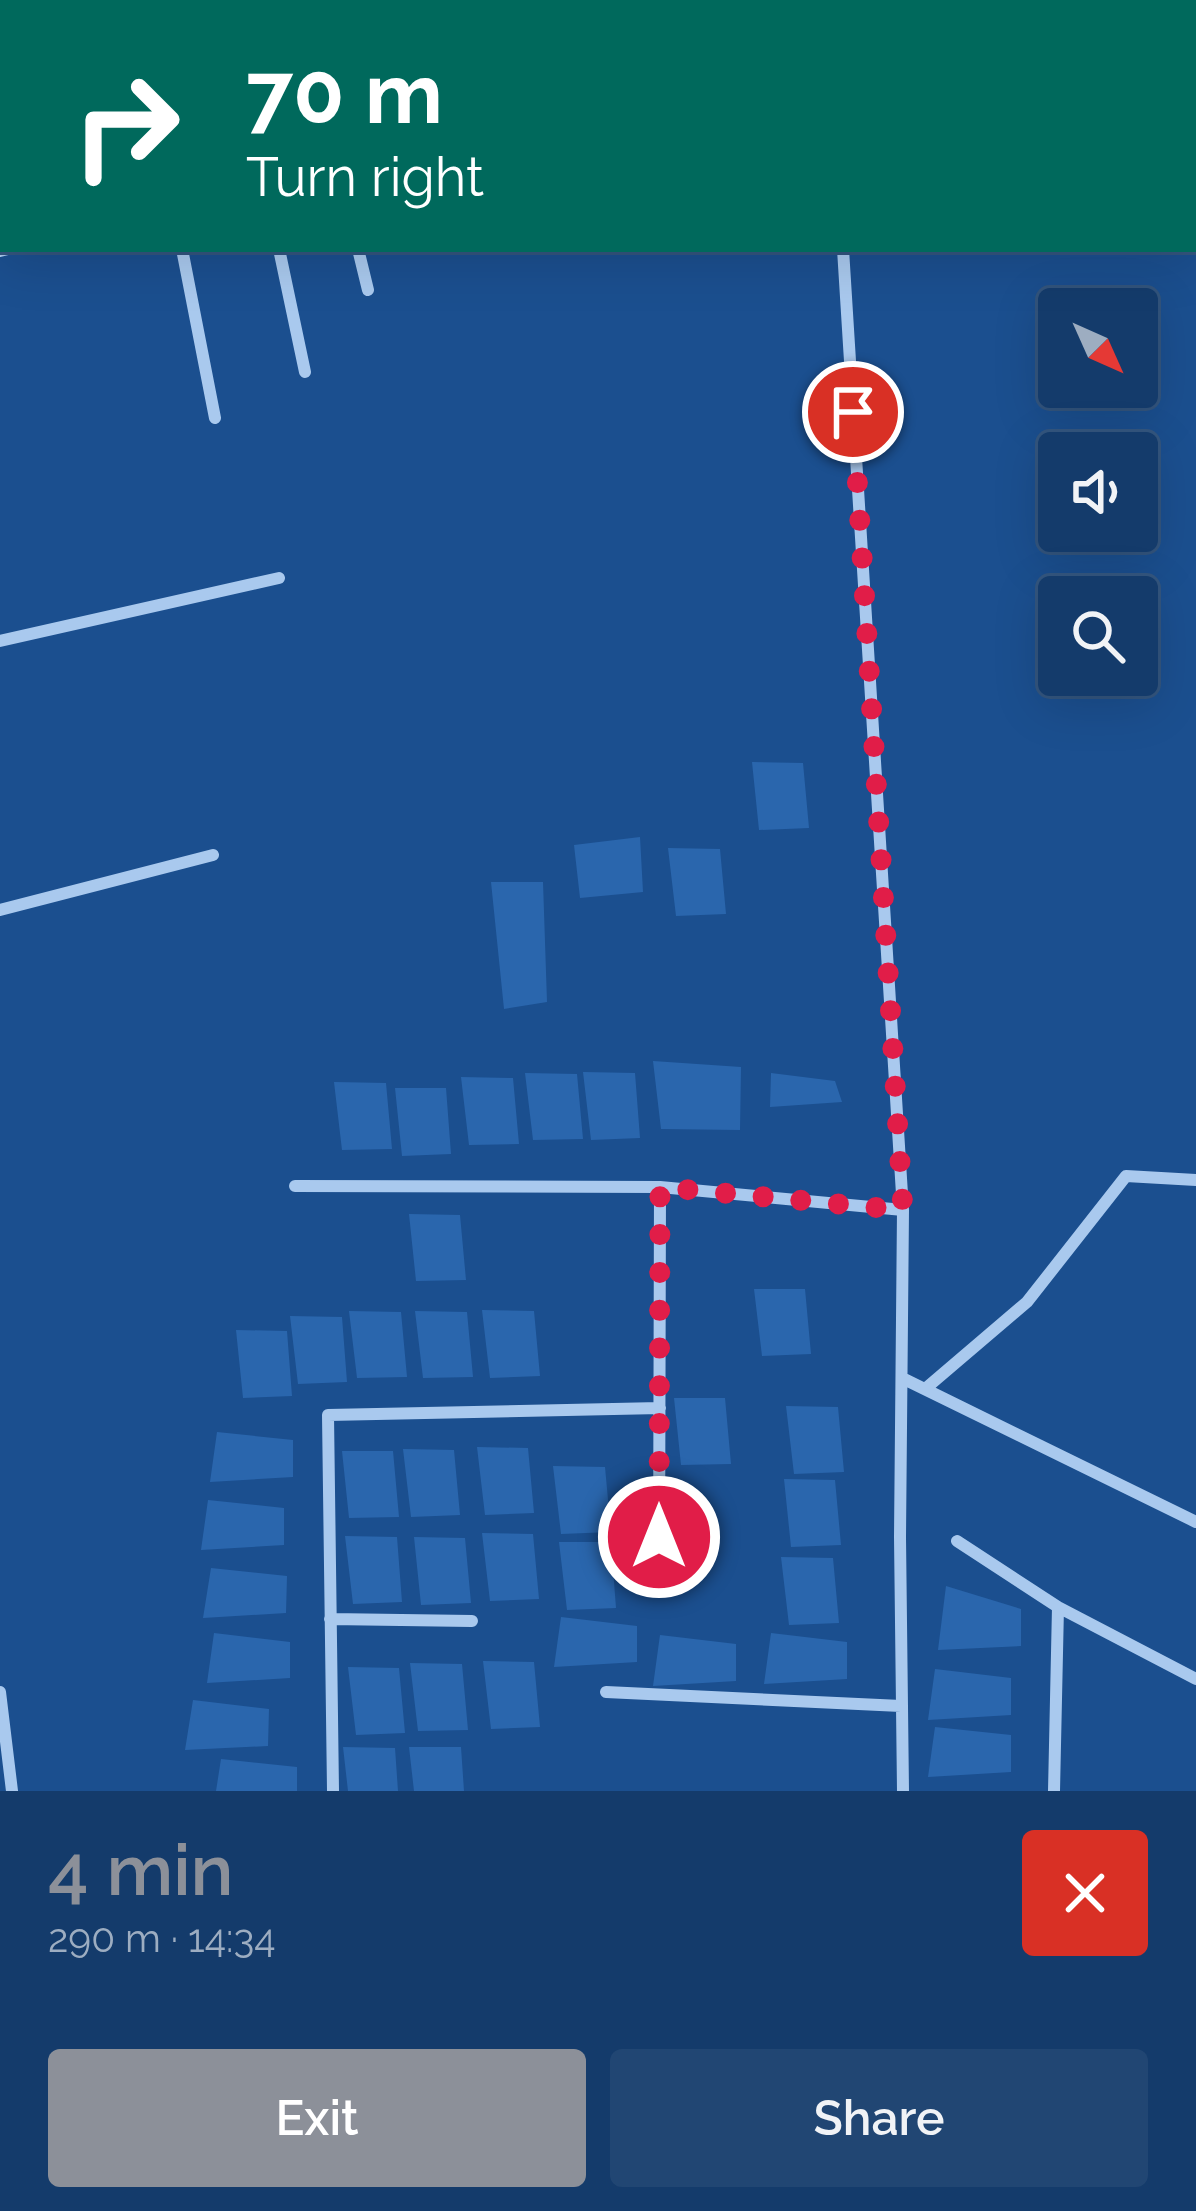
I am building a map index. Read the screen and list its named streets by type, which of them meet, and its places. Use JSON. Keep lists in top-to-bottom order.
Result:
{
  "north": "bottom right",
  "page": {
    "turn": ["70 m", "Turn right"],
    "heading": ["4 min", "290 m · 14:34"],
    "buttons": ["Exit", "Share"]
  }
}
